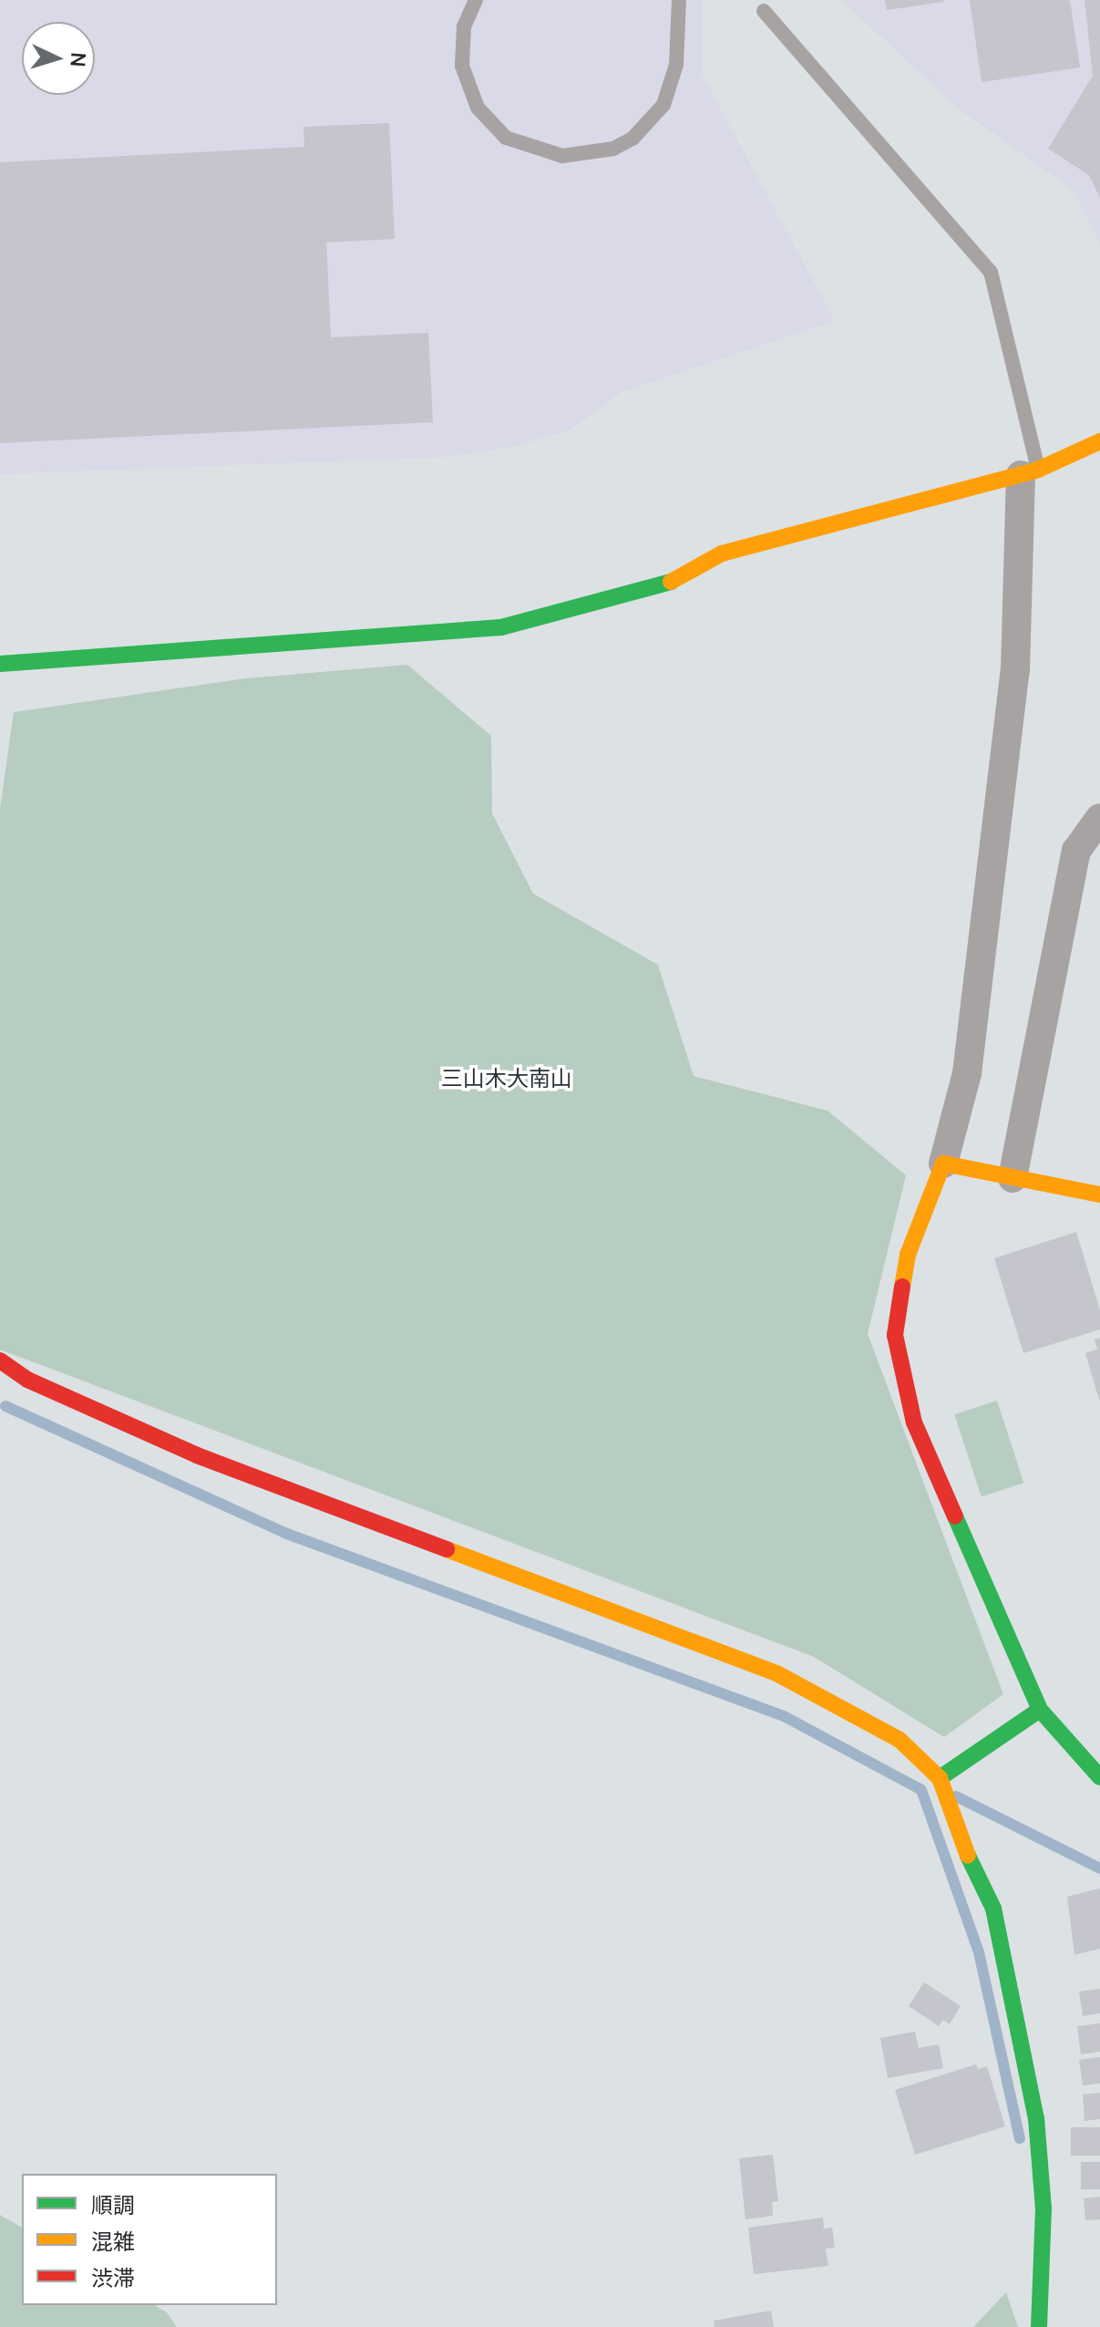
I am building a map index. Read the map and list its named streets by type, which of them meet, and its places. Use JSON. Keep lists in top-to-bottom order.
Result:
{
  "districts": ["三山木大南山"],
  "legend": ["順調", "混雑", "渋滞"],
  "north": "right"
}
